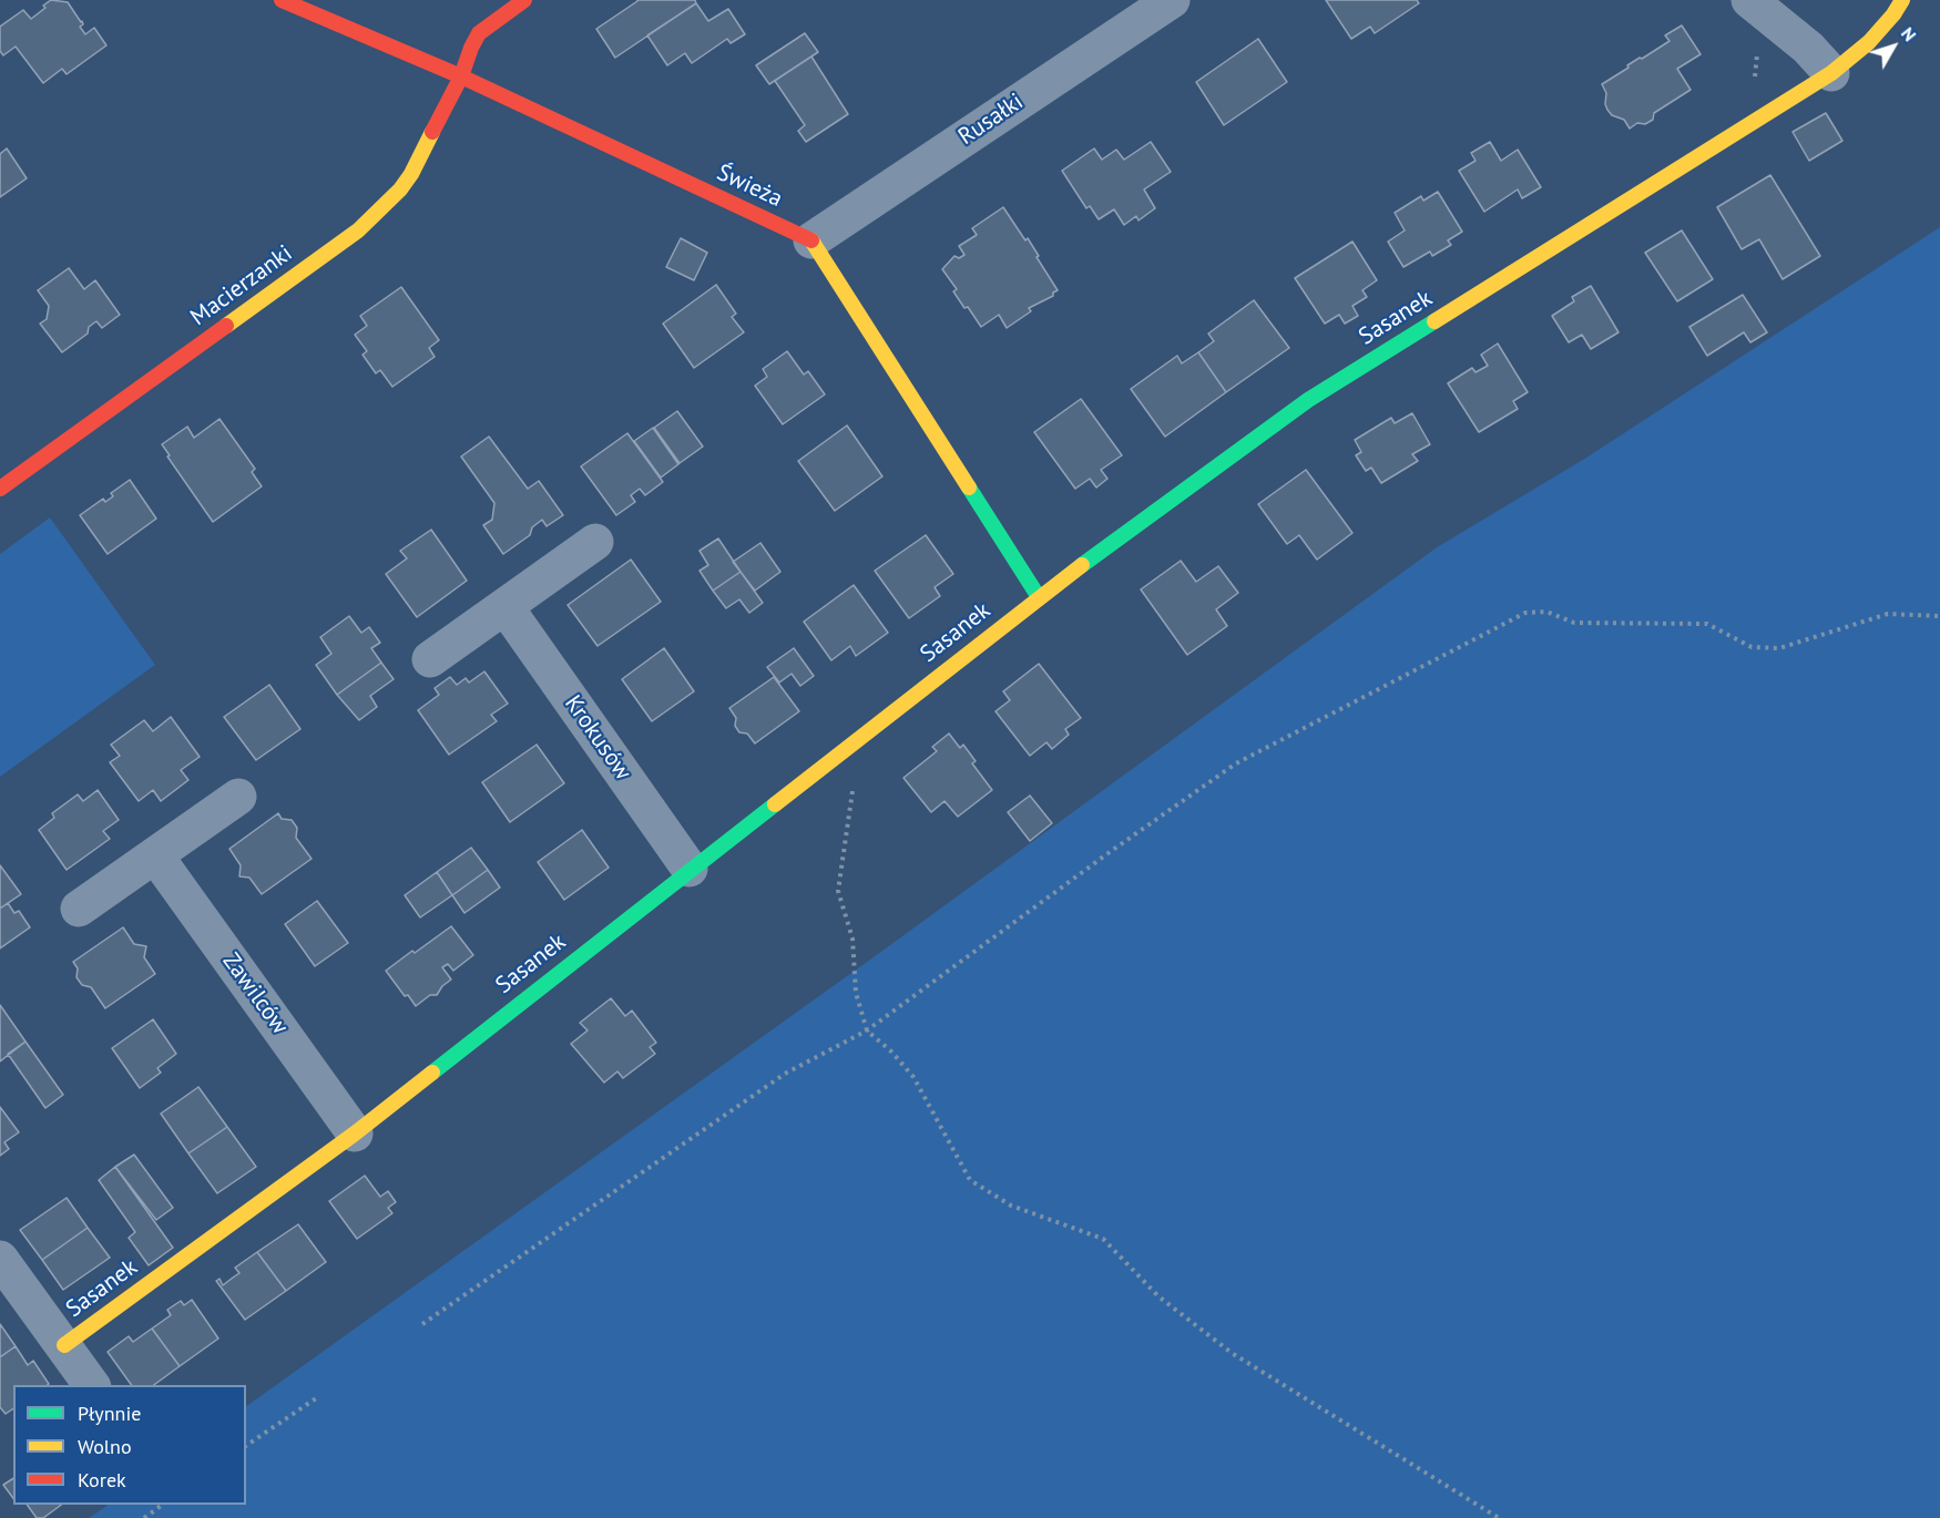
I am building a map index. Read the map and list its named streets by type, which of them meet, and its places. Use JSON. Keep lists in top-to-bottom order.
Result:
{
  "streets": {
    "street": [
      "Rusałki",
      "Świeża",
      "Macierzanki",
      "Sasanek",
      "Krokusów",
      "Zawilców"
    ]
  },
  "crossings": [
    ["Rusałki", "Świeża"],
    ["Świeża", "Macierzanki"],
    ["Sasanek", "Krokusów"],
    ["Sasanek", "Zawilców"]
  ],
  "legend": ["Płynnie", "Wolno", "Korek"],
  "north": "top right"
}
